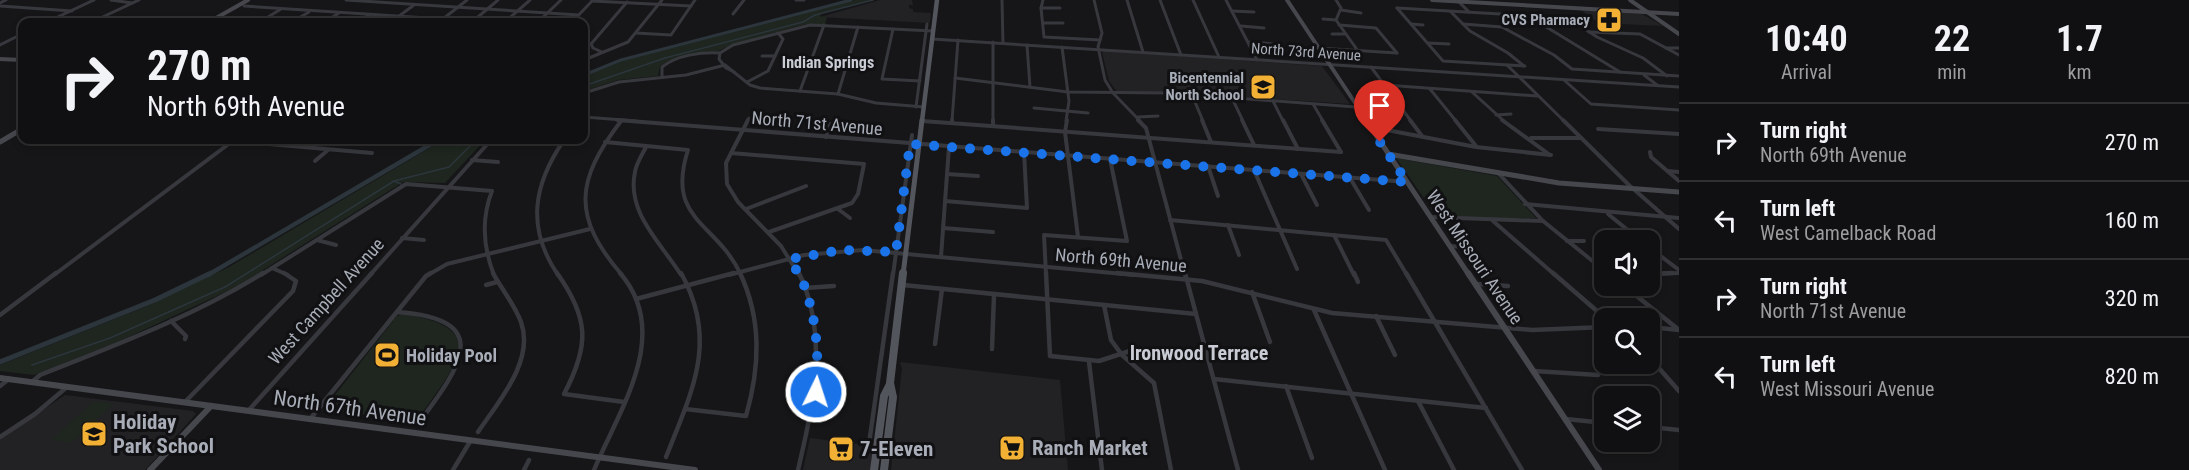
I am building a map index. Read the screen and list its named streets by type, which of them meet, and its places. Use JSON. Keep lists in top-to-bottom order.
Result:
{
  "streets": {
    "main road": ["North 67th Avenue"],
    "street": [
      "North 73rd Avenue",
      "North 71st Avenue",
      "West Missouri Avenue",
      "North 69th Avenue",
      "West Campbell Avenue"
    ]
  },
  "crossings": [
    ["North 73rd Avenue", "West Missouri Avenue"],
    ["North 71st Avenue", "West Missouri Avenue"],
    ["West Missouri Avenue", "North 69th Avenue"],
    ["West Campbell Avenue", "North 67th Avenue"]
  ],
  "districts": ["Indian Springs", "Ironwood Terrace"],
  "places": {
    "pharmacy": ["CVS Pharmacy"],
    "school or university": ["Bicentennial North School", "Holiday Park School"],
    "sports": ["Holiday Pool"],
    "supermarket": ["Ranch Market", "7-Eleven"]
  },
  "page": {
    "eta": [
      "10:40",
      "Arrival",
      "22",
      "min",
      "1.7",
      "km"
    ],
    "turn": ["270 m", "North 69th Avenue"],
    "list": [
      {
        "name": "Turn right",
        "note": "North 69th Avenue",
        "value": "270 m"
      },
      {
        "name": "Turn left",
        "note": "West Camelback Road",
        "value": "160 m"
      },
      {
        "name": "Turn right",
        "note": "North 71st Avenue",
        "value": "320 m"
      },
      {
        "name": "Turn left",
        "note": "West Missouri Avenue",
        "value": "820 m"
      }
    ]
  }
}
